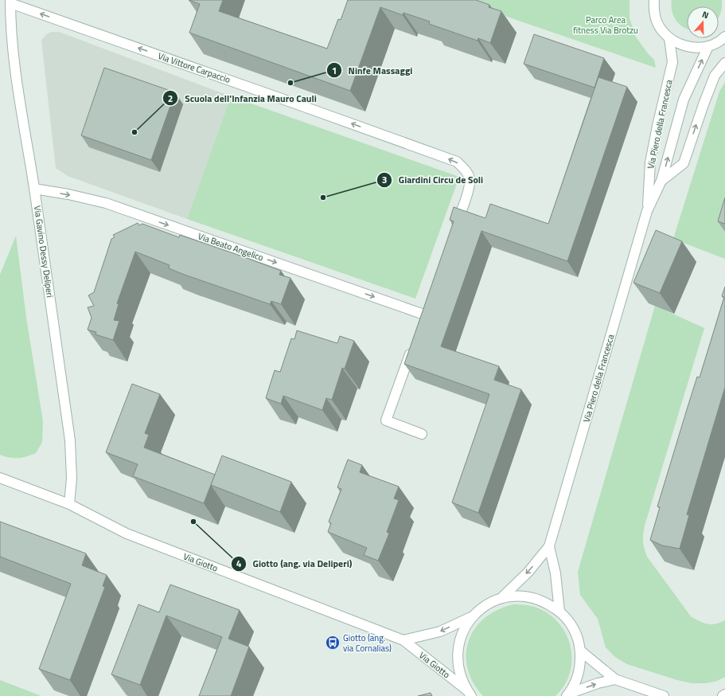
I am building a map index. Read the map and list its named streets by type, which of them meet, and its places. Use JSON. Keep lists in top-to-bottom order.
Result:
{
  "streets": {
    "street": [
      "Via Vittore Carpaccio",
      "Via Piero della Francesca",
      "Via Beato Angelico",
      "Via Gavino Dessy Deliperi",
      "Via Giotto"
    ]
  },
  "crossings": [
    ["Via Vittore Carpaccio", "Via Gavino Dessy Deliperi"],
    ["Via Beato Angelico", "Via Gavino Dessy Deliperi"],
    ["Via Gavino Dessy Deliperi", "Via Giotto"]
  ],
  "one_way": ["Via Vittore Carpaccio", "Via Beato Angelico"],
  "parks": ["Parco Area fitness Via Brotzu"],
  "places": {
    "other": [
      "Ninfe Massaggi",
      "Scuola dell'Infanzia Mauro Cauli",
      "Giardini Circu de Soli",
      "Giotto (ang. via Deliperi)"
    ],
    "bus stop": ["Giotto (ang. via Cornalias)"]
  },
  "north": "top"
}
